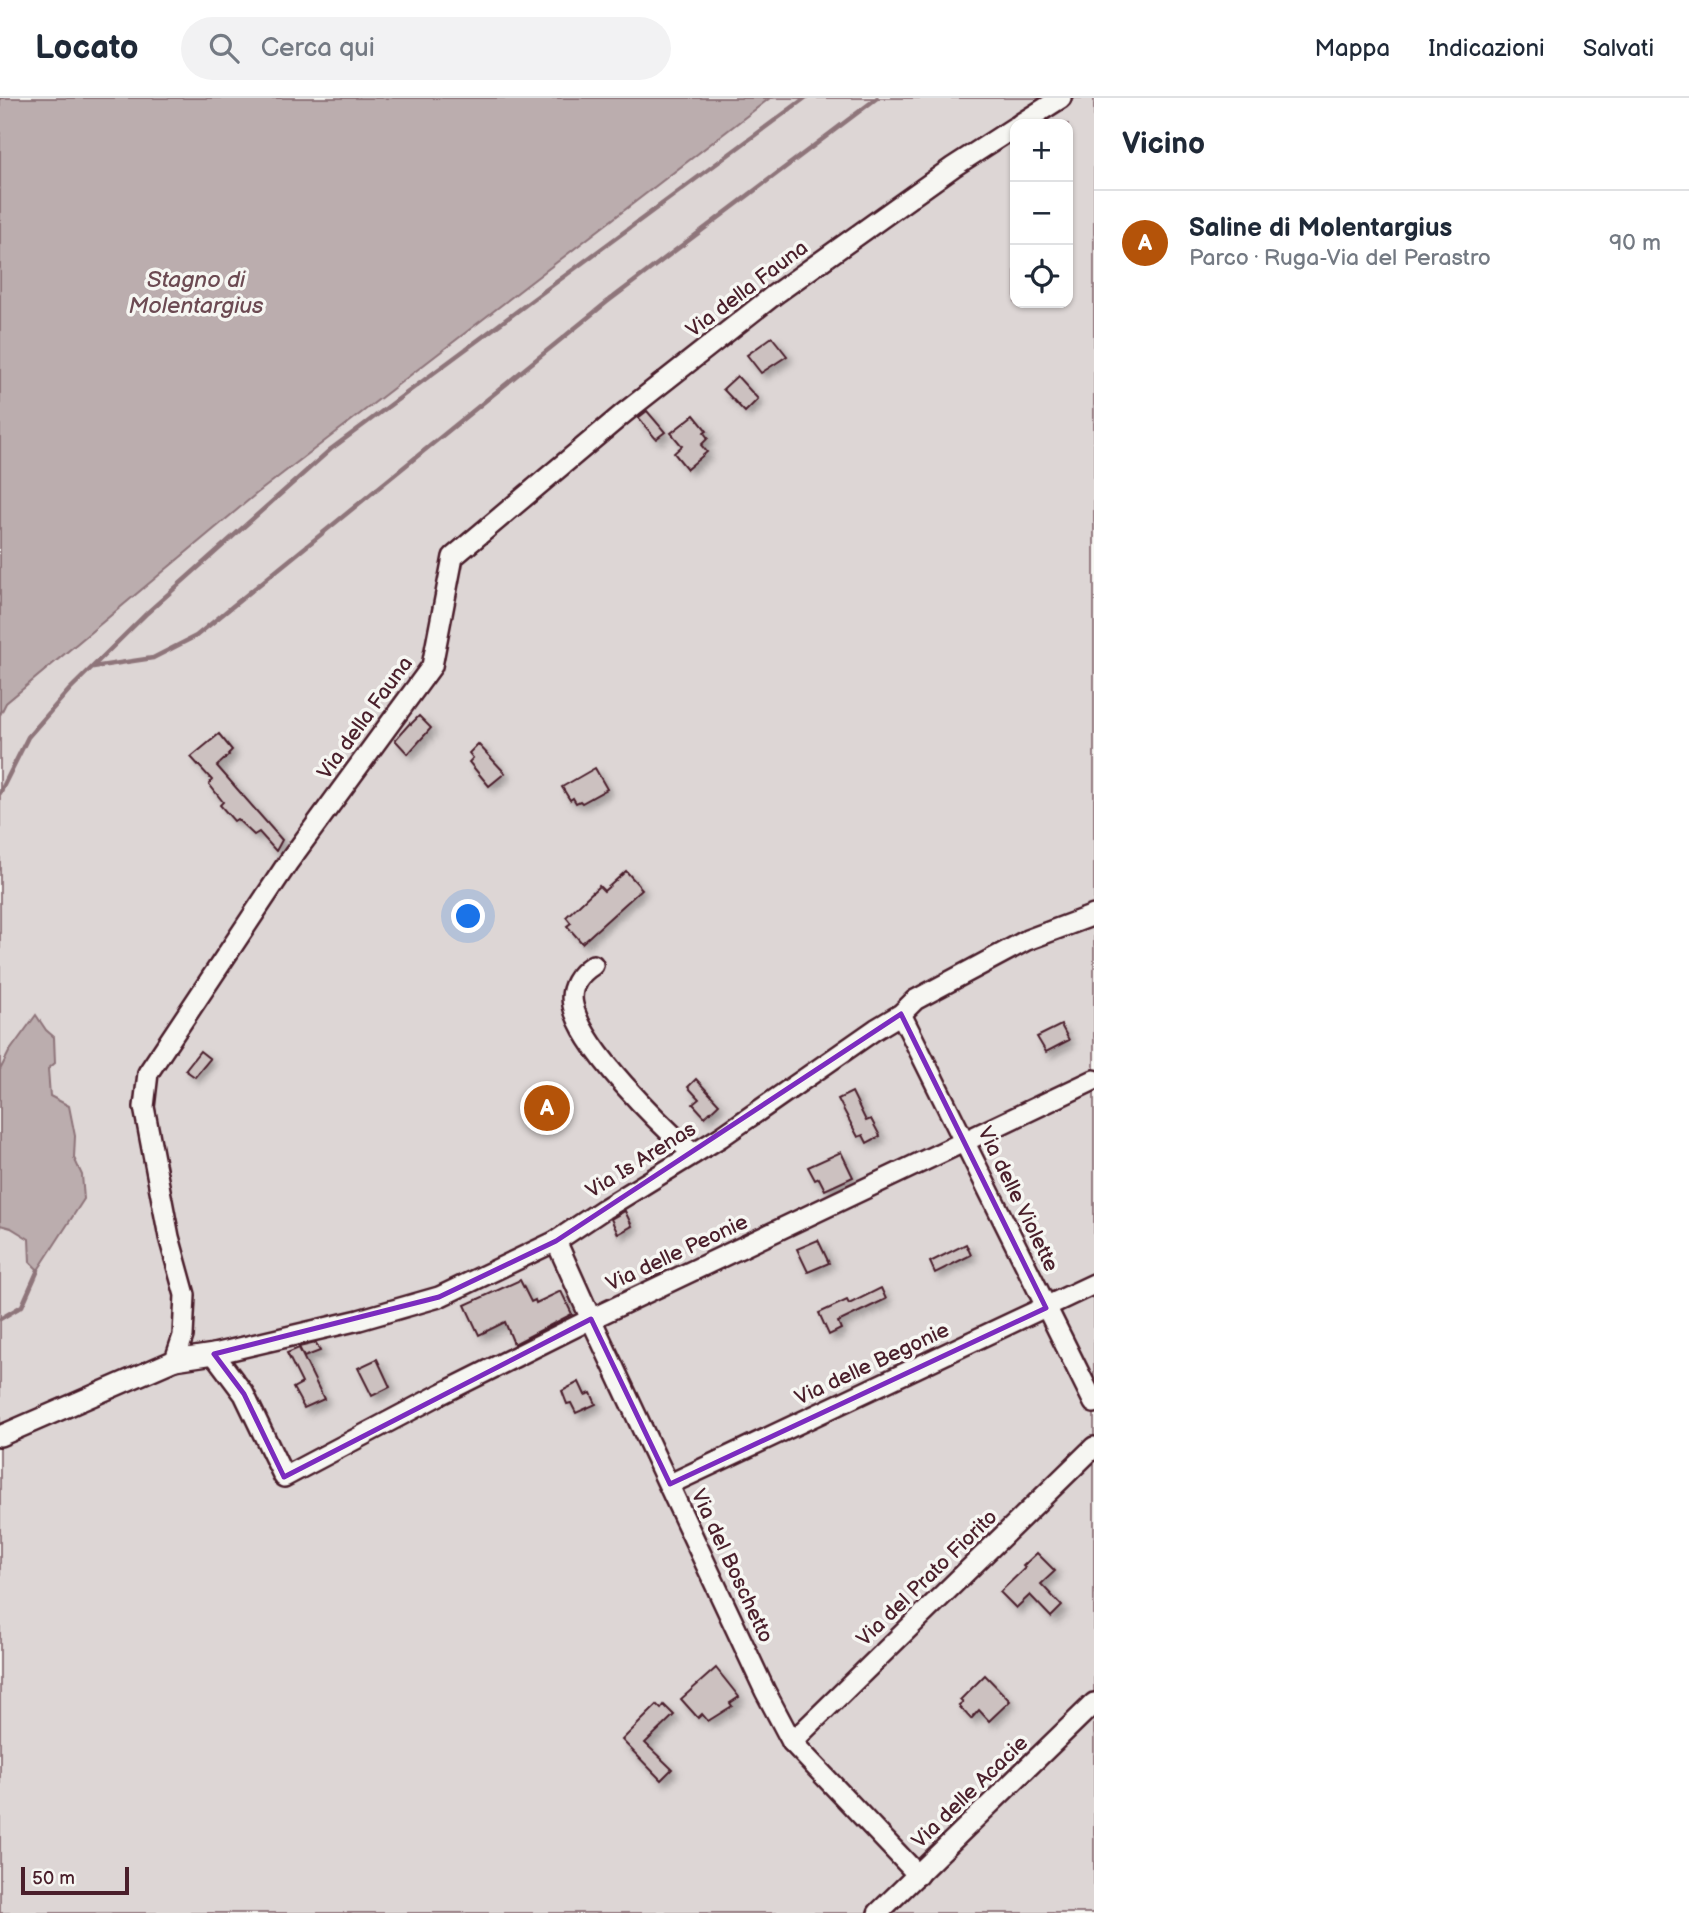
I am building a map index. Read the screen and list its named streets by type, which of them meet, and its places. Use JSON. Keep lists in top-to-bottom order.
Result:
{
  "streets": {
    "street": [
      "Via della Fauna",
      "Via Is Arenas",
      "Via delle Violette",
      "Via delle Peonie",
      "Via delle Begonie",
      "Via del Boschetto",
      "Via del Prato Fiorito",
      "Via delle Acacie"
    ]
  },
  "crossings": [
    ["Via della Fauna", "Via Is Arenas"],
    ["Via Is Arenas", "Via delle Violette"],
    ["Via Is Arenas", "Via delle Peonie"],
    ["Via Is Arenas", "Via del Boschetto"],
    ["Via delle Violette", "Via delle Peonie"],
    ["Via delle Violette", "Via delle Begonie"],
    ["Via delle Peonie", "Via del Boschetto"],
    ["Via delle Begonie", "Via del Boschetto"],
    ["Via del Boschetto", "Via del Prato Fiorito"],
    ["Via del Boschetto", "Via delle Acacie"]
  ],
  "water": ["Stagno di Molentargius"],
  "scale_bar": "50 m",
  "page": {
    "header": "Locato",
    "search": "Cerca qui",
    "nav": ["Mappa", "Indicazioni", "Salvati"],
    "heading": "Vicino",
    "map_buttons": ["+", "−"],
    "list": [
      {
        "mark": "A",
        "name": "Saline di Molentargius",
        "note": "Parco · Ruga-Via del Perastro",
        "value": "90 m"
      }
    ],
    "pins": "A",
    "scale": "50 m"
  }
}
